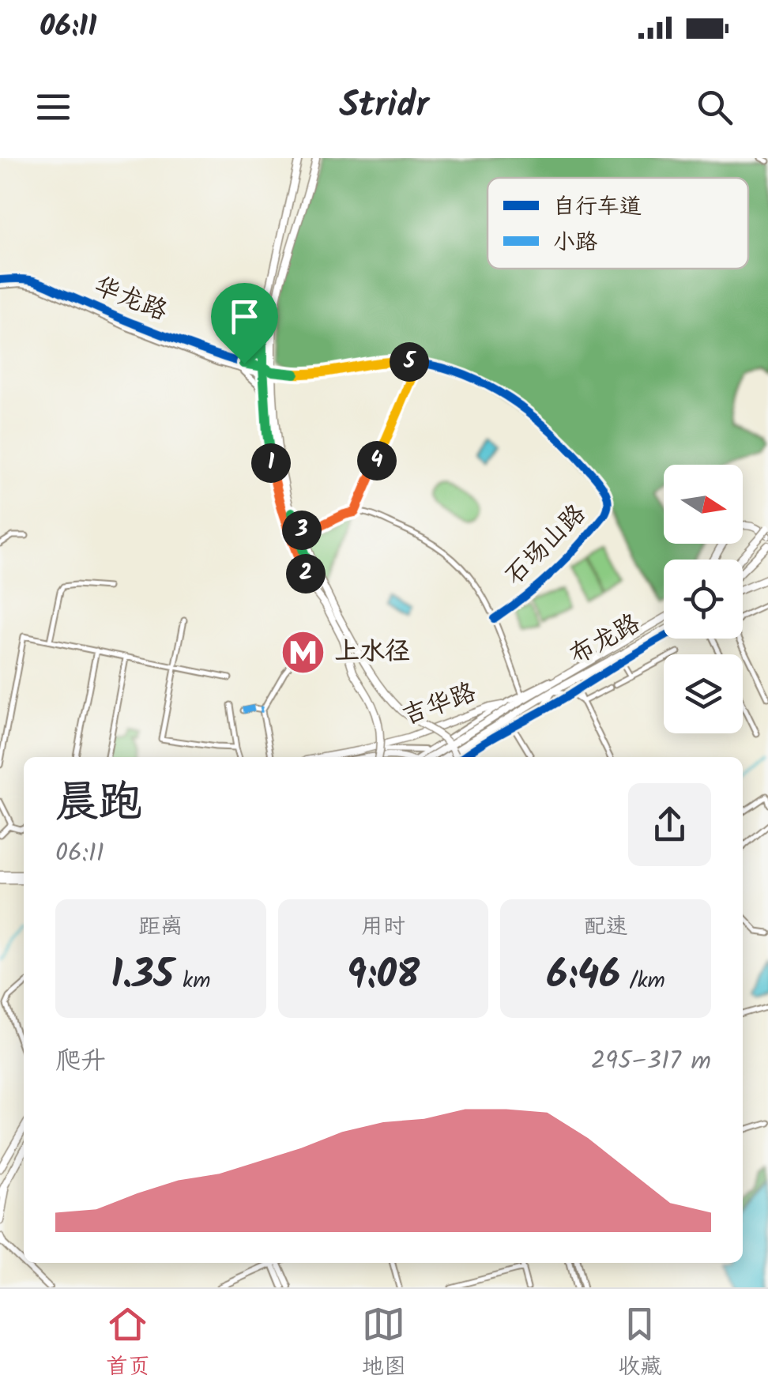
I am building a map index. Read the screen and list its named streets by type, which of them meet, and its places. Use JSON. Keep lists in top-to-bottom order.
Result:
{
  "streets": {
    "main road": ["布龙路", "吉华路"],
    "street": ["华龙路", "石场山路"]
  },
  "crossings": [
    ["布龙路", "吉华路"]
  ],
  "places": {
    "metro station": ["上水径"]
  },
  "legend": ["自行车道", "小路"],
  "north": "right",
  "page": {
    "status": "06:11",
    "header": "Stridr",
    "pins": [
      "5",
      "4",
      "1",
      "3",
      "2"
    ],
    "heading": ["晨跑", "06:11"],
    "stats": [
      ["距离", "1.35 km"],
      ["用时", "9:08"],
      ["配速", "6:46 /km"]
    ],
    "chart": ["爬升", "295–317 m"],
    "tabs": ["首页", "地图", "收藏"]
  }
}
